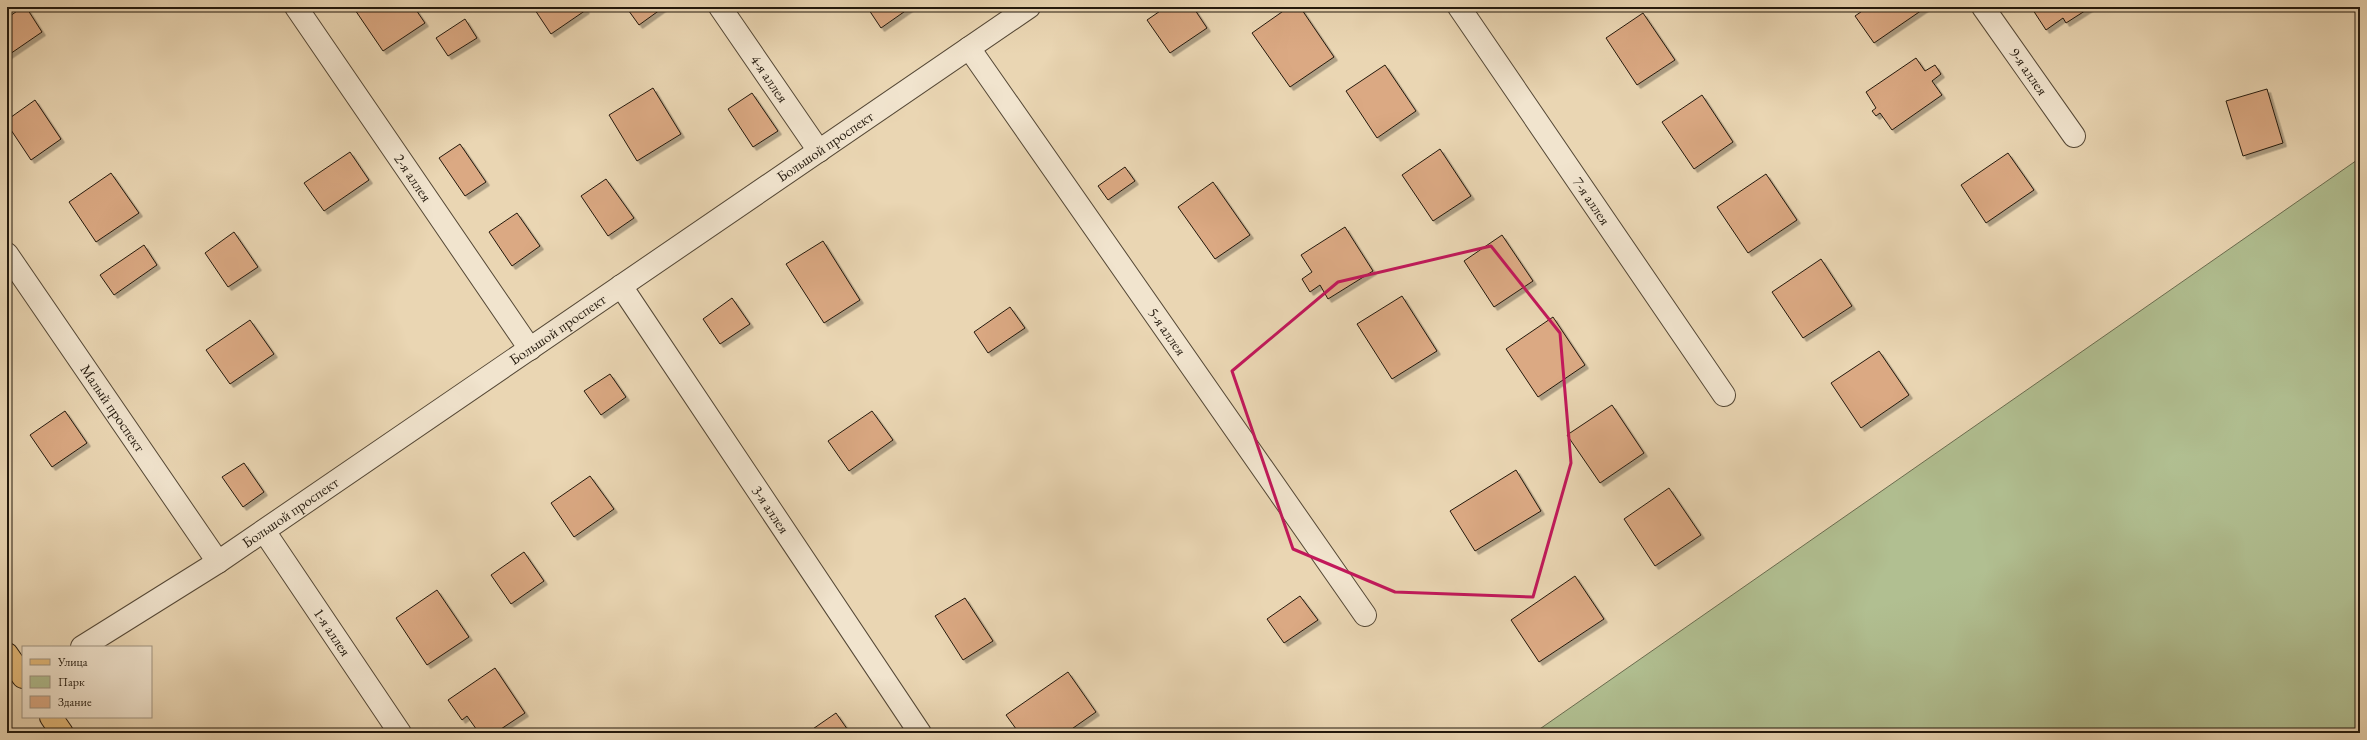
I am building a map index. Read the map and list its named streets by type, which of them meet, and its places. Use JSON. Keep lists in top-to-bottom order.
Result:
{
  "streets": {
    "street": [
      "9-я аллея",
      "4-я аллея",
      "Большой проспект",
      "2-я аллея",
      "7-я аллея",
      "5-я аллея",
      "Малый проспект",
      "3-я аллея",
      "1-я аллея"
    ]
  },
  "crossings": [
    ["4-я аллея", "Большой проспект"],
    ["Большой проспект", "2-я аллея"],
    ["Большой проспект", "5-я аллея"],
    ["Большой проспект", "Малый проспект"],
    ["Большой проспект", "3-я аллея"],
    ["Большой проспект", "1-я аллея"]
  ],
  "legend": ["Улица", "Парк", "Здание"]
}
